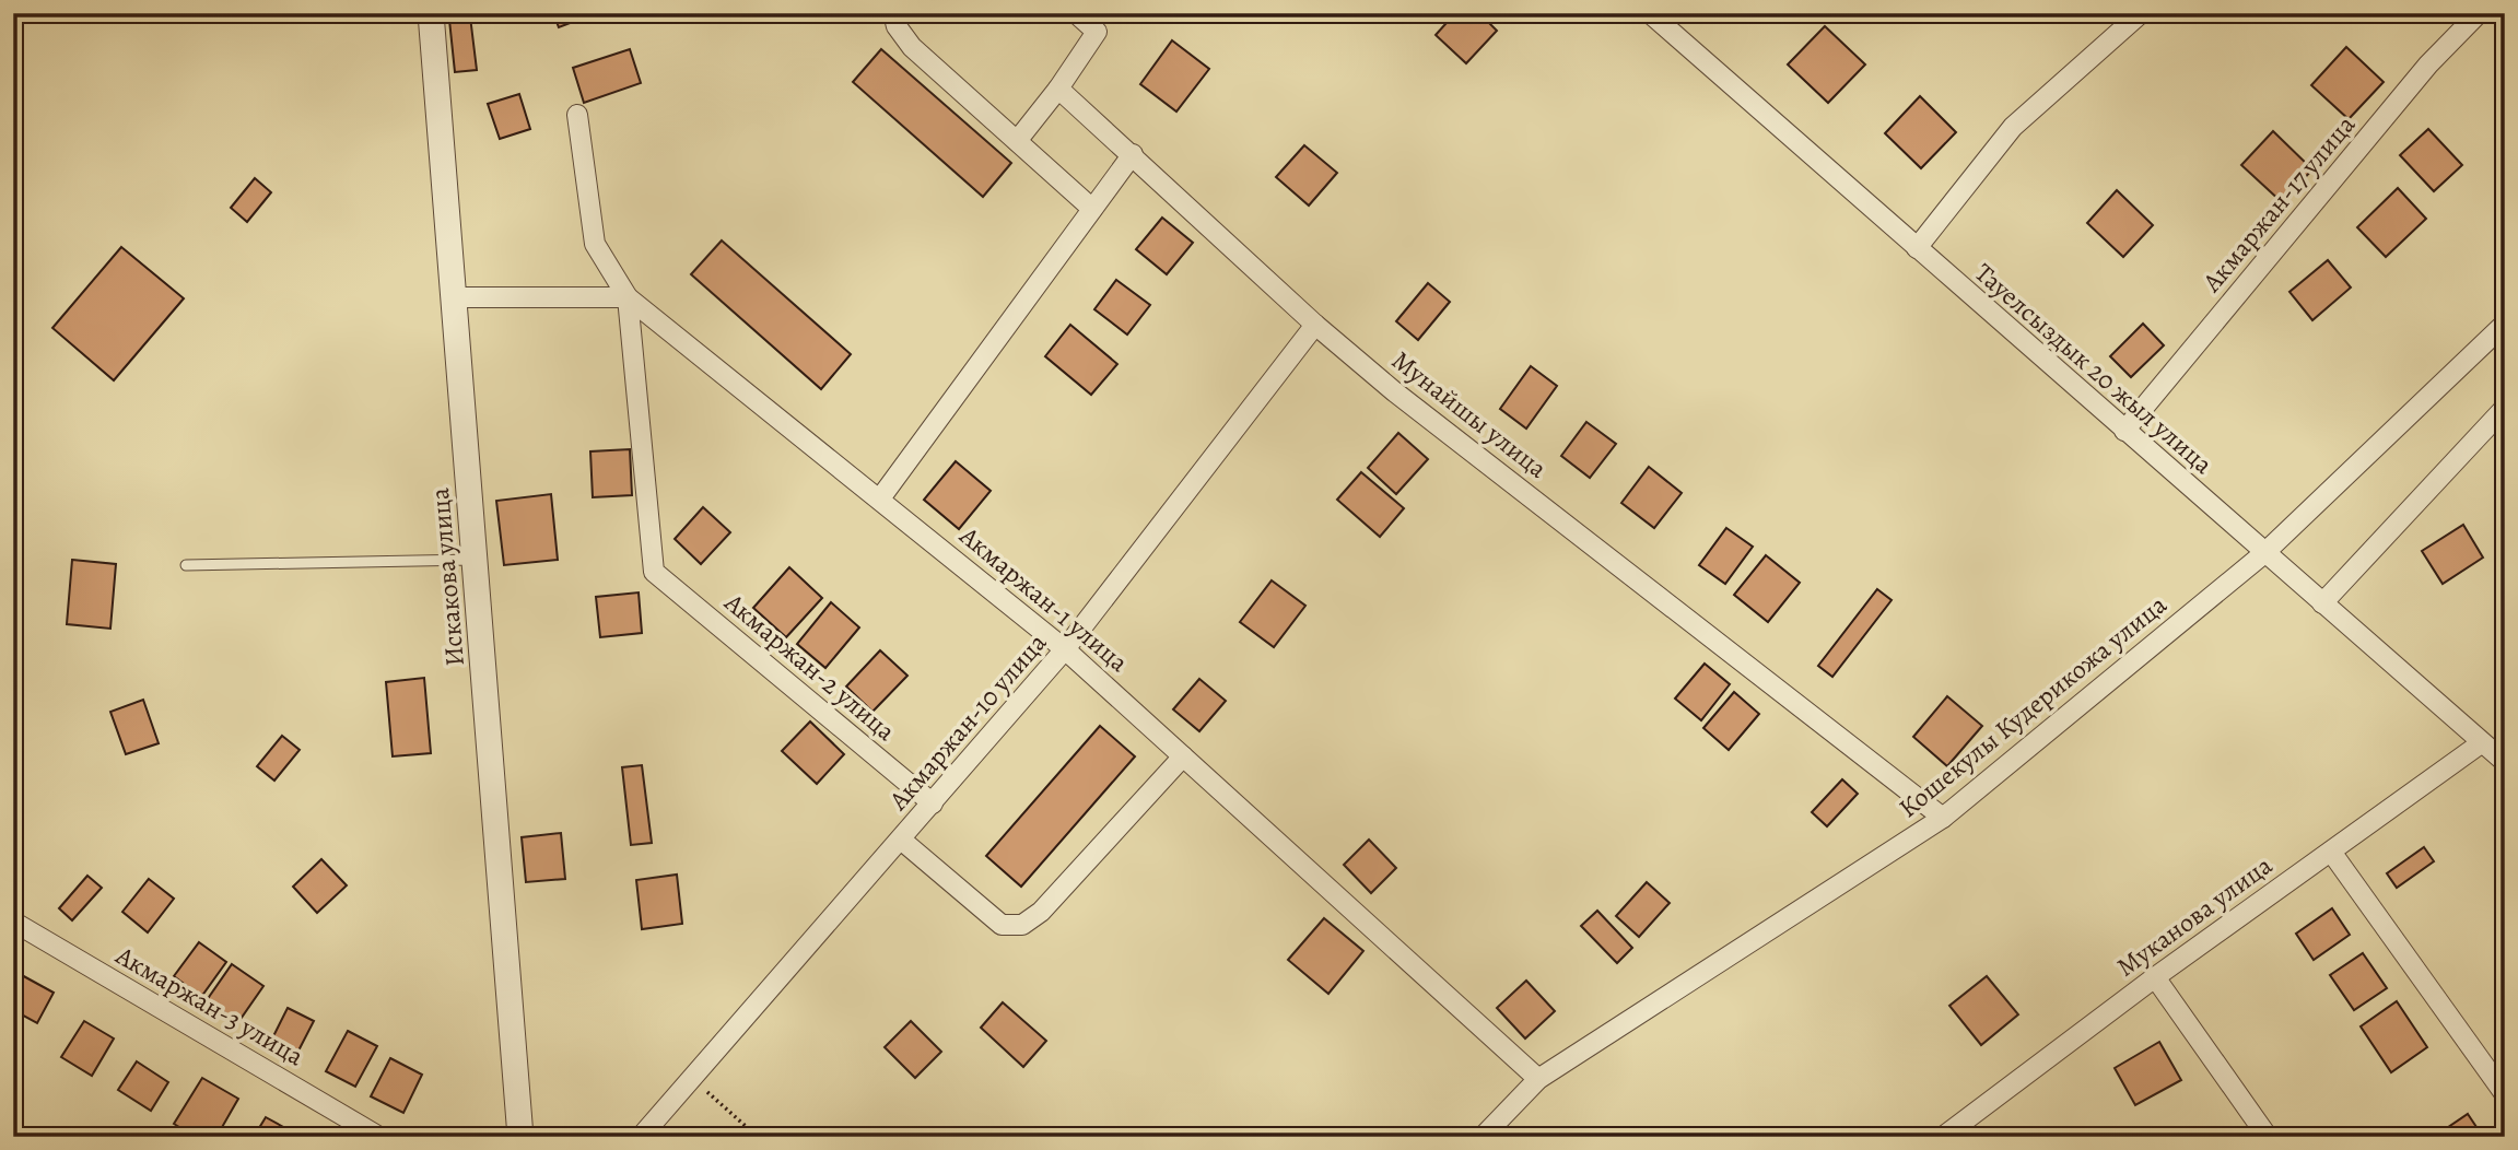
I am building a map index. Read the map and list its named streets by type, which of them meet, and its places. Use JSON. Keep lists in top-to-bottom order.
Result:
{
  "streets": {
    "street": [
      "Акмаржан-17 улица",
      "Тауелсыздык 20 жыл улица",
      "Мунайшы улица",
      "Искакова улица",
      "Акмаржан-1 улица",
      "Акмаржан-2 улица",
      "Кошекулы Кудерикожа улица",
      "Акмаржан-10 улица",
      "Муканова улица",
      "Акмаржан-3 улица"
    ]
  },
  "crossings": [
    ["Акмаржан-17 улица", "Тауелсыздык 20 жыл улица"],
    ["Тауелсыздык 20 жыл улица", "Кошекулы Кудерикожа улица"],
    ["Тауелсыздык 20 жыл улица", "Муканова улица"],
    ["Мунайшы улица", "Кошекулы Кудерикожа улица"],
    ["Мунайшы улица", "Акмаржан-10 улица"],
    ["Акмаржан-1 улица", "Акмаржан-2 улица"],
    ["Акмаржан-1 улица", "Кошекулы Кудерикожа улица"],
    ["Акмаржан-1 улица", "Акмаржан-10 улица"],
    ["Акмаржан-2 улица", "Акмаржан-10 улица"]
  ]
}
